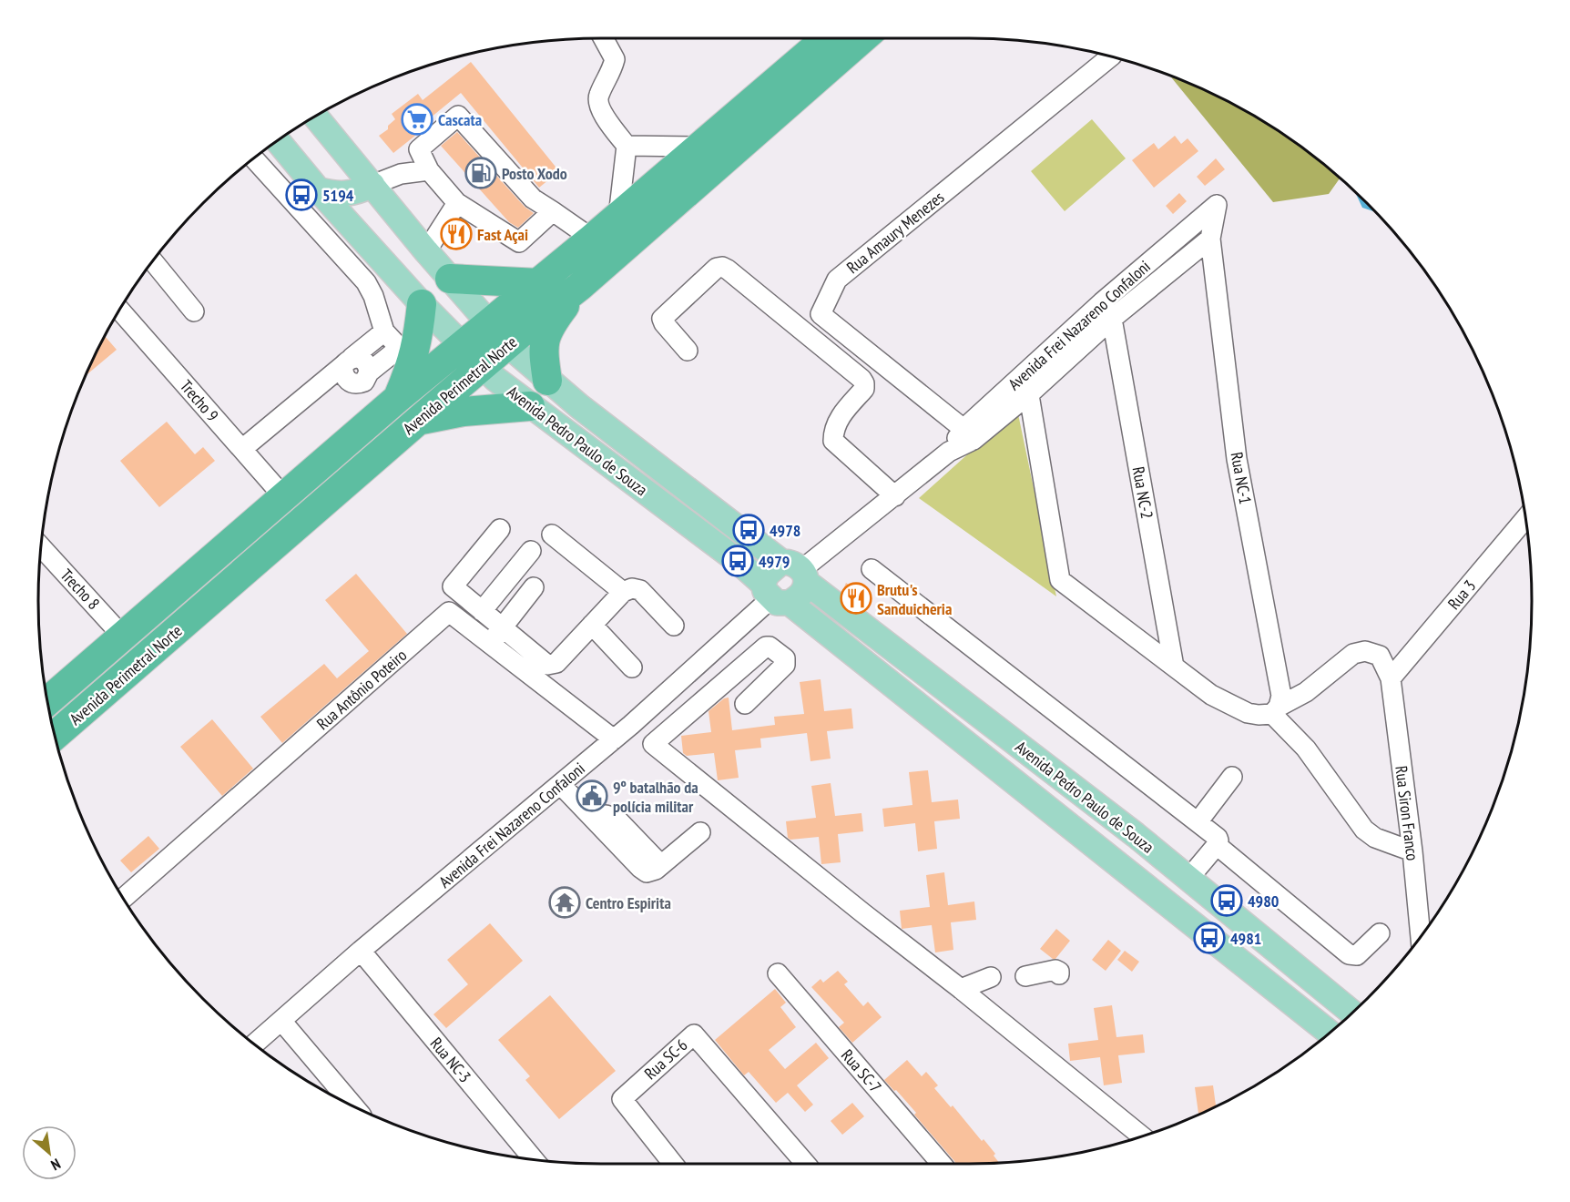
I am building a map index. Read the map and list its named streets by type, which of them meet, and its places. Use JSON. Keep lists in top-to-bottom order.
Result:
{
  "streets": {
    "highway": ["Avenida Perimetral Norte"],
    "main road": ["Avenida Pedro Paulo de Souza"],
    "street": [
      "Rua Amaury Menezes",
      "Avenida Frei Nazareno Confaloni",
      "Trecho 9",
      "Rua NC-1",
      "Rua NC-2",
      "Trecho 8",
      "Rua 3",
      "Rua Antônio Poteiro",
      "Rua Siron Franco",
      "Rua SC-6",
      "Rua NC-3",
      "Rua SC-7"
    ]
  },
  "crossings": [
    ["Rua Amaury Menezes", "Avenida Frei Nazareno Confaloni"],
    ["Avenida Frei Nazareno Confaloni", "Avenida Pedro Paulo de Souza"],
    ["Avenida Frei Nazareno Confaloni", "Rua NC-1"],
    ["Avenida Frei Nazareno Confaloni", "Rua NC-2"],
    ["Avenida Frei Nazareno Confaloni", "Rua Antônio Poteiro"],
    ["Avenida Frei Nazareno Confaloni", "Rua NC-3"],
    ["Avenida Perimetral Norte", "Trecho 9"],
    ["Avenida Perimetral Norte", "Avenida Pedro Paulo de Souza"],
    ["Avenida Perimetral Norte", "Trecho 8"],
    ["Rua NC-1", "Rua Siron Franco"],
    ["Rua 3", "Rua Siron Franco"]
  ],
  "places": {
    "supermarket": ["Cascata"],
    "fuel station": ["Posto Xodo"],
    "bus stop": [
      "5194",
      "4978",
      "4979",
      "4980",
      "4981"
    ],
    "restaurant": ["Fast Açai", "Brutu's Sanduicheria"],
    "public building": ["9º batalhão da polícia militar"],
    "temple": ["Centro Espirita"]
  },
  "north": "bottom right"
}
